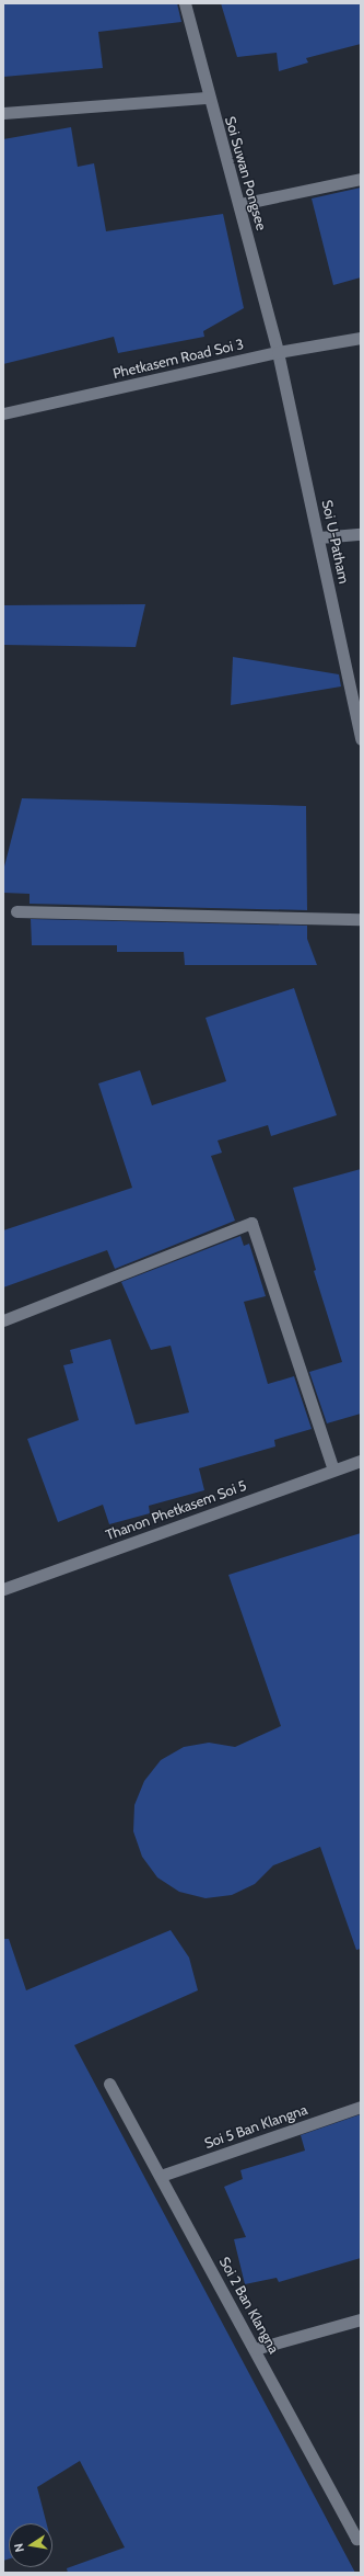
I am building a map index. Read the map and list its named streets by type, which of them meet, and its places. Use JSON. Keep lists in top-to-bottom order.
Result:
{
  "streets": {
    "street": [
      "Soi Suwan Pongsee",
      "Phetkasem Road Soi 3",
      "Soi U-Patham",
      "Thanon Phetkasem Soi 5",
      "Soi 5 Ban Klangna",
      "Soi 2 Ban Klangna"
    ]
  },
  "crossings": [
    ["Soi Suwan Pongsee", "Phetkasem Road Soi 3"],
    ["Soi Suwan Pongsee", "Soi U-Patham"],
    ["Phetkasem Road Soi 3", "Soi U-Patham"],
    ["Soi 5 Ban Klangna", "Soi 2 Ban Klangna"]
  ],
  "north": "left"
}
